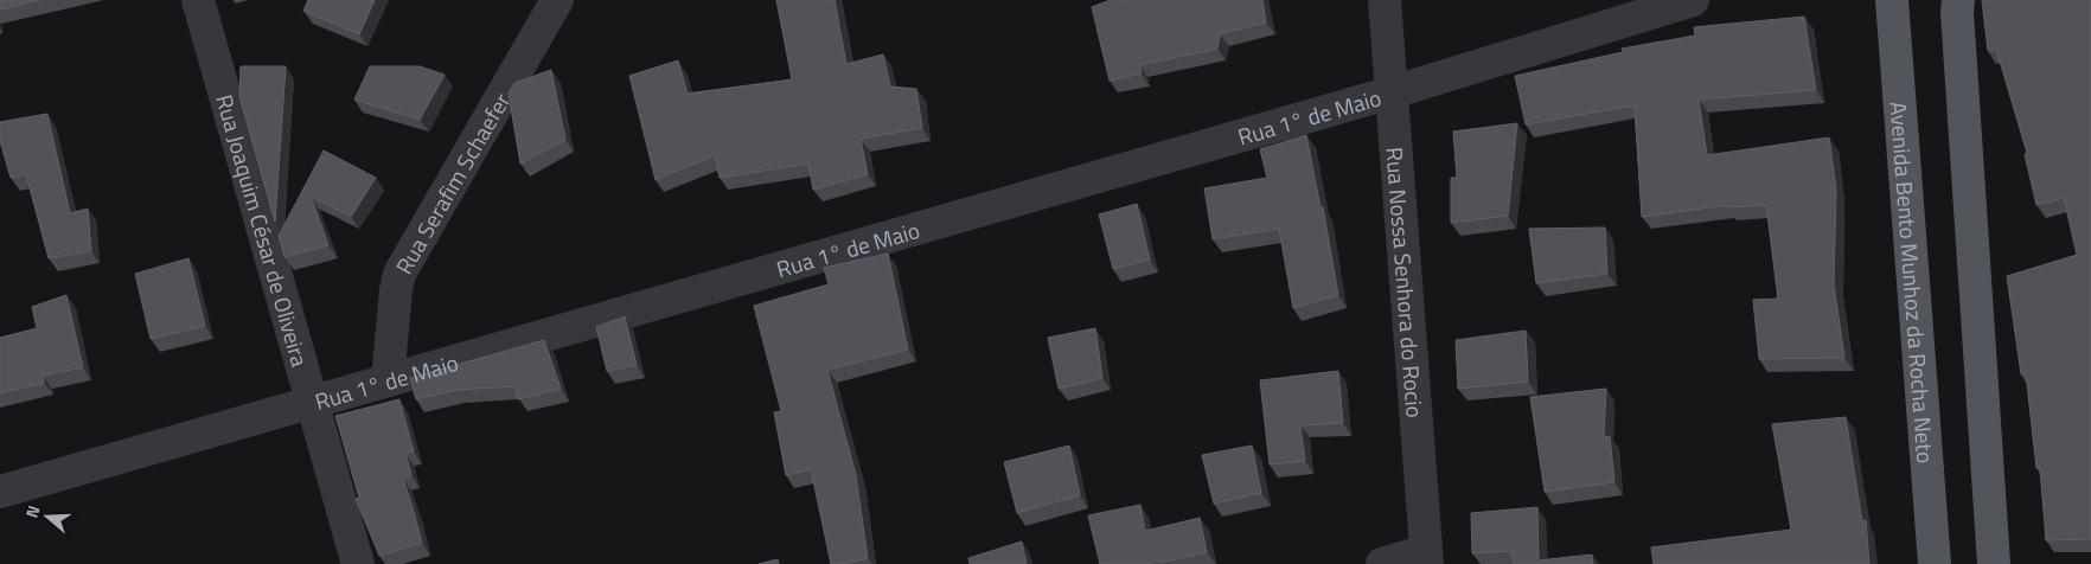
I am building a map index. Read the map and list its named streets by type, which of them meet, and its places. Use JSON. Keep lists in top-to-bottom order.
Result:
{
  "streets": {
    "main road": ["Avenida Bento Munhoz da Rocha Neto"],
    "street": [
      "Rua 1° de Maio",
      "Rua Serafim Schaefer",
      "Rua Joaquim César de Oliveira",
      "Rua Nossa Senhora do Rocio"
    ]
  },
  "crossings": [
    ["Rua 1° de Maio", "Rua Serafim Schaefer"],
    ["Rua 1° de Maio", "Rua Joaquim César de Oliveira"],
    ["Rua 1° de Maio", "Rua Nossa Senhora do Rocio"]
  ],
  "north": "left"
}
